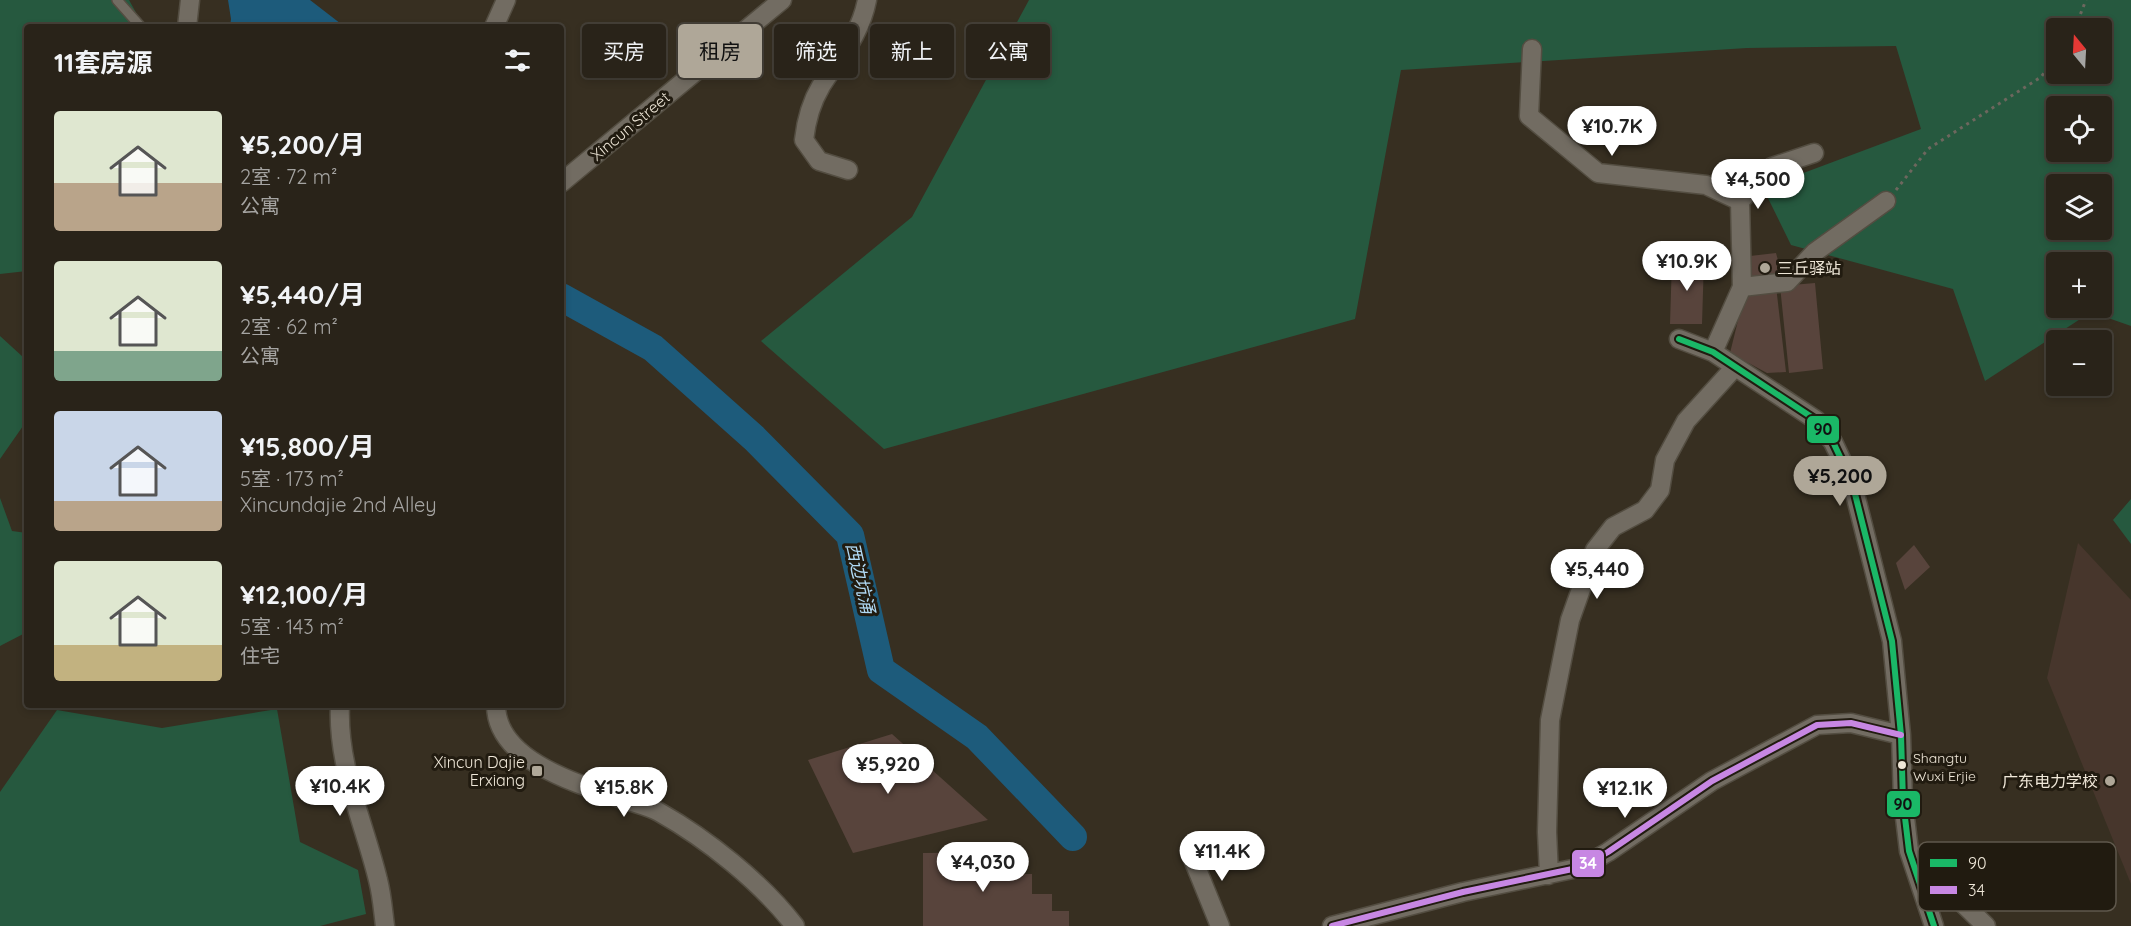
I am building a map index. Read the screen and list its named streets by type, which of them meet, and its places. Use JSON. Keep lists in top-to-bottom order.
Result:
{
  "streets": {
    "street": ["Xincun Street"]
  },
  "water": ["西边坑涌"],
  "places": {
    "other": ["三丘驿站", "Shangtu Wuxi Erjie", "广东电力学校"],
    "transit": ["Xincun Dajie Erxiang"]
  },
  "lines": ["transit line 90", "transit line 34"],
  "legend": ["90", "34"],
  "north": "top",
  "page": {
    "map_buttons": ["+", "−"],
    "chip": [
      "买房",
      "租房",
      "筛选",
      "新上",
      "公寓"
    ],
    "heading": "11套房源",
    "list": [
      {
        "name": "¥5,200/月",
        "note": "2室 · 72 m² · 公寓"
      },
      {
        "name": "¥5,440/月",
        "note": "2室 · 62 m² · 公寓"
      },
      {
        "name": "¥15,800/月",
        "note": "5室 · 173 m² · Xincundajie 2nd Alley"
      },
      {
        "name": "¥12,100/月",
        "note": "5室 · 143 m² · 住宅"
      }
    ],
    "price": [
      "¥10.7K",
      "¥4,500",
      "¥10.9K",
      "¥5,200",
      "¥5,440",
      "¥5,920",
      "¥10.4K",
      "¥15.8K",
      "¥12.1K",
      "¥11.4K",
      "¥4,030"
    ]
  }
}
